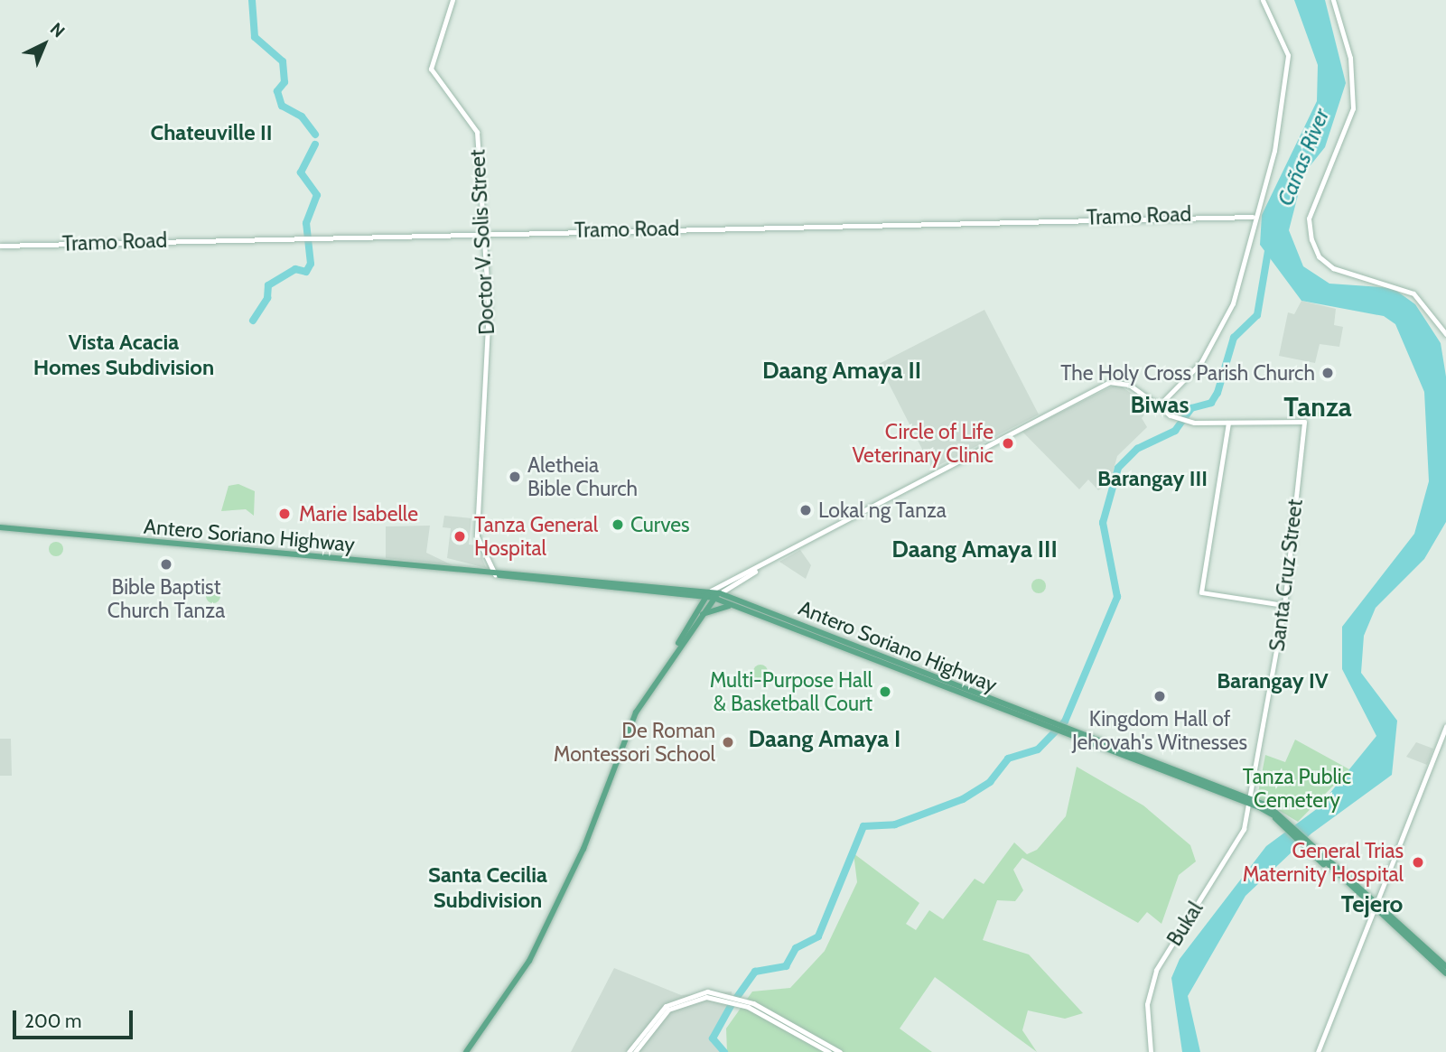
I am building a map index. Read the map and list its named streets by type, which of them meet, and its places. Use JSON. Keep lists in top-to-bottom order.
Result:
{
  "streets": {
    "main road": ["Antero Soriano Highway"],
    "street": [
      "Tramo Road",
      "Doctor V. Solis Street",
      "Santa Cruz Street",
      "Bukal"
    ]
  },
  "crossings": [
    ["Tramo Road", "Doctor V. Solis Street"],
    ["Doctor V. Solis Street", "Antero Soriano Highway"],
    ["Antero Soriano Highway", "Santa Cruz Street"],
    ["Antero Soriano Highway", "Bukal"],
    ["Santa Cruz Street", "Bukal"]
  ],
  "districts": [
    "Chateuville II",
    "Vista Acacia Homes Subdivision",
    "Daang Amaya II",
    "Biwas",
    "Tanza",
    "Barangay III",
    "Daang Amaya III",
    "Barangay IV",
    "Daang Amaya I",
    "Santa Cecilia Subdivision",
    "Tejero"
  ],
  "water": ["Cañas River"],
  "parks": ["Tanza Public Cemetery"],
  "places": [
    "The Holy Cross Parish Church",
    "Circle of Life Veterinary Clinic",
    "Aletheia Bible Church",
    "Lokal ng Tanza",
    "Marie Isabelle",
    "Curves",
    "Tanza General Hospital",
    "Bible Baptist Church Tanza",
    "Multi-Purpose Hall & Basketball Court",
    "Kingdom Hall of Jehovah's Witnesses",
    "De Roman Montessori School",
    "General Trias Maternity Hospital"
  ],
  "scale_bar": "200 m",
  "north": "top right"
}
